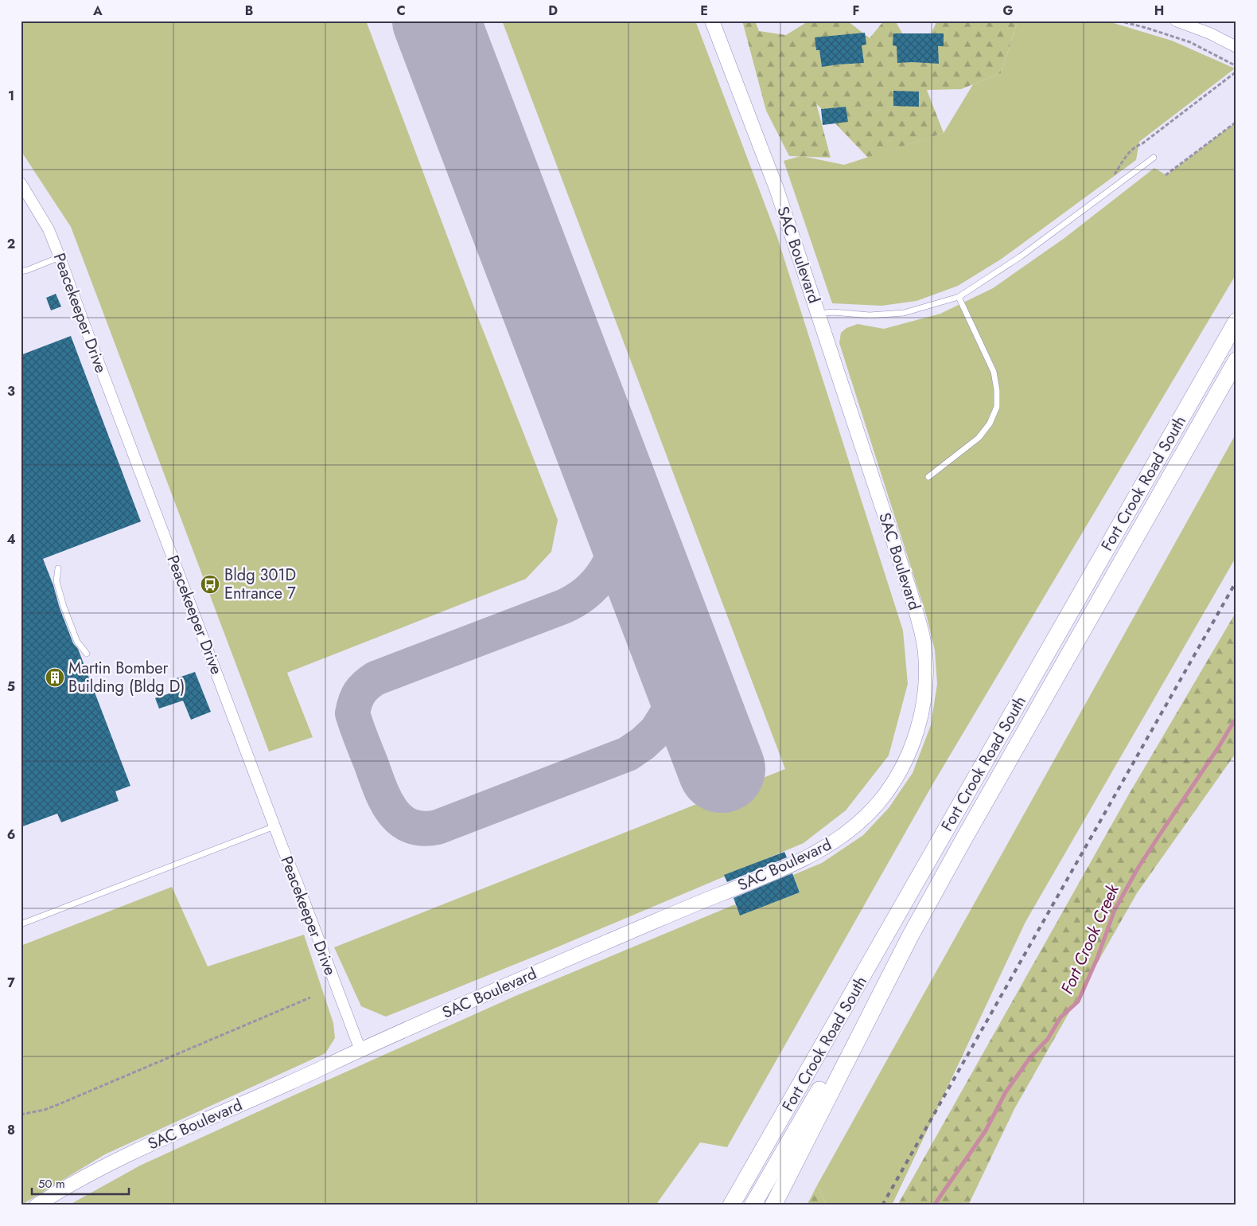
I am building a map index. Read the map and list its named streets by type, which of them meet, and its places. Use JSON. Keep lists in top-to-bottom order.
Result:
{
  "streets": {
    "main road": ["Fort Crook Road South"],
    "street": ["SAC Boulevard", "Peacekeeper Drive"]
  },
  "crossings": [
    ["SAC Boulevard", "Peacekeeper Drive"]
  ],
  "water": ["Fort Crook Creek"],
  "places": {
    "bus stop": ["Bldg 301D Entrance 7"],
    "building": ["Martin Bomber Building (Bldg D)"]
  },
  "scale_bar": "50 m",
  "grid": {
    "columns": [
      "A",
      "B",
      "C",
      "D",
      "E",
      "F",
      "G",
      "H"
    ],
    "rows": [
      "1",
      "2",
      "3",
      "4",
      "5",
      "6",
      "7",
      "8"
    ]
  }
}
